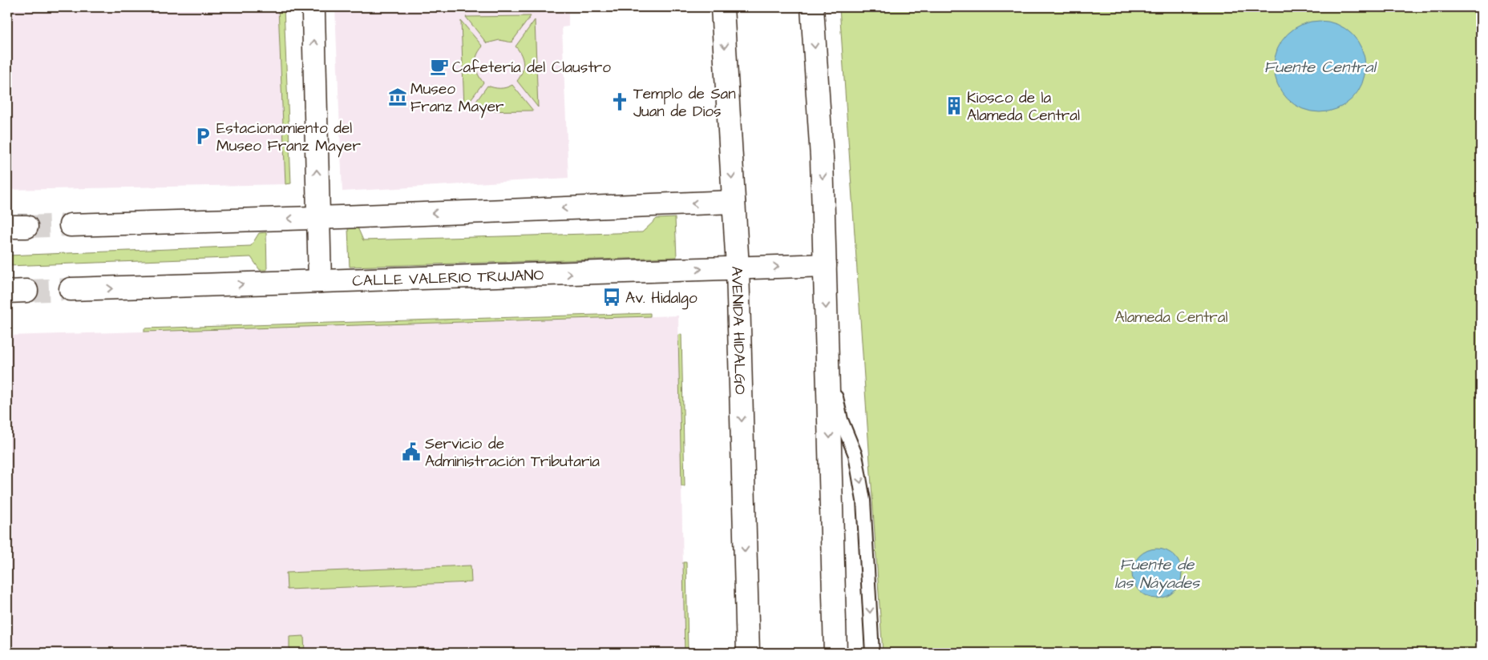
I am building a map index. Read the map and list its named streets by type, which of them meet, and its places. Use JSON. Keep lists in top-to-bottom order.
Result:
{
  "streets": {
    "street": ["CALLE VALERIO TRUJANO", "AVENIDA HIDALGO"]
  },
  "crossings": [
    ["CALLE VALERIO TRUJANO", "AVENIDA HIDALGO"]
  ],
  "water": ["Fuente Central", "Fuente de las Náyades"],
  "parks": ["Alameda Central"],
  "places": {
    "cafe": ["Cafetería del Claustro"],
    "museum": ["Museo Franz Mayer"],
    "church": ["Templo de San Juan de Dios"],
    "building": ["Kiosco de la Alameda Central"],
    "parking": ["Estacionamiento del Museo Franz Mayer"],
    "bus stop": ["Av. Hidalgo"],
    "public building": ["Servicio de Administración Tributaria"]
  }
}
